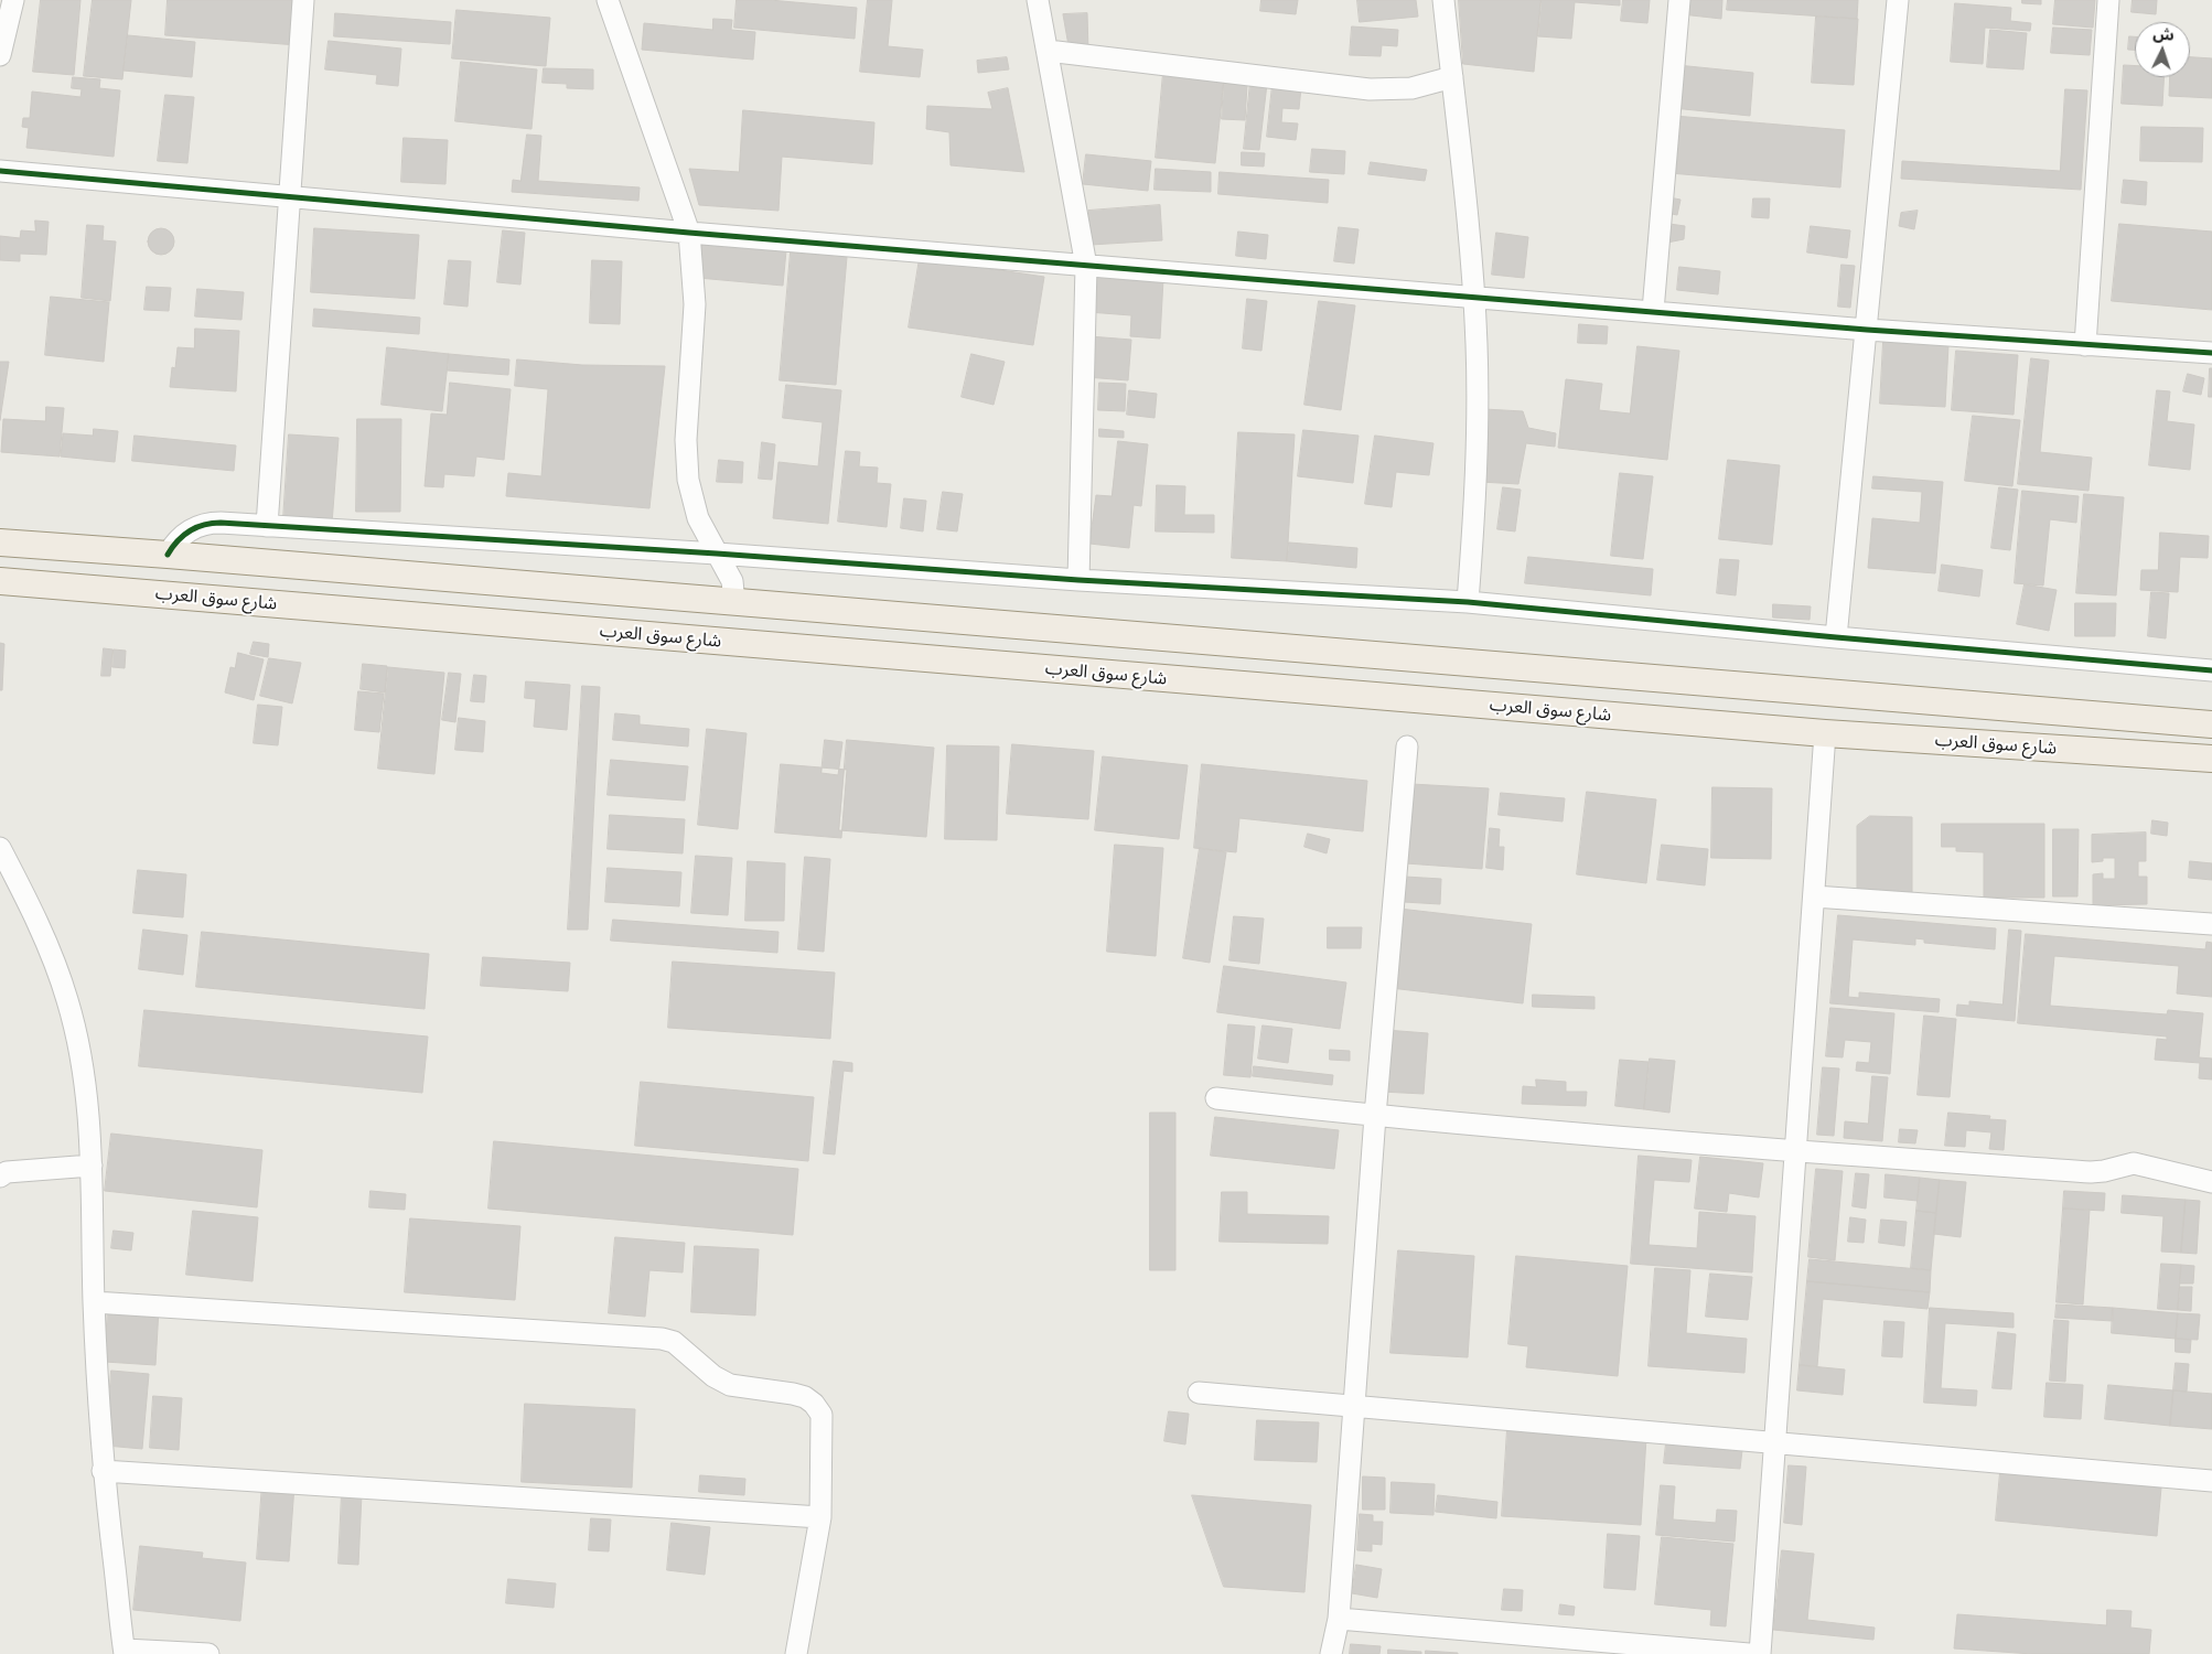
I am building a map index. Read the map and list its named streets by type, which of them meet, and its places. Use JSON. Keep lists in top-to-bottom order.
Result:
{
  "streets": {
    "main road": ["شارع سوق العرب"]
  },
  "north": "top"
}
